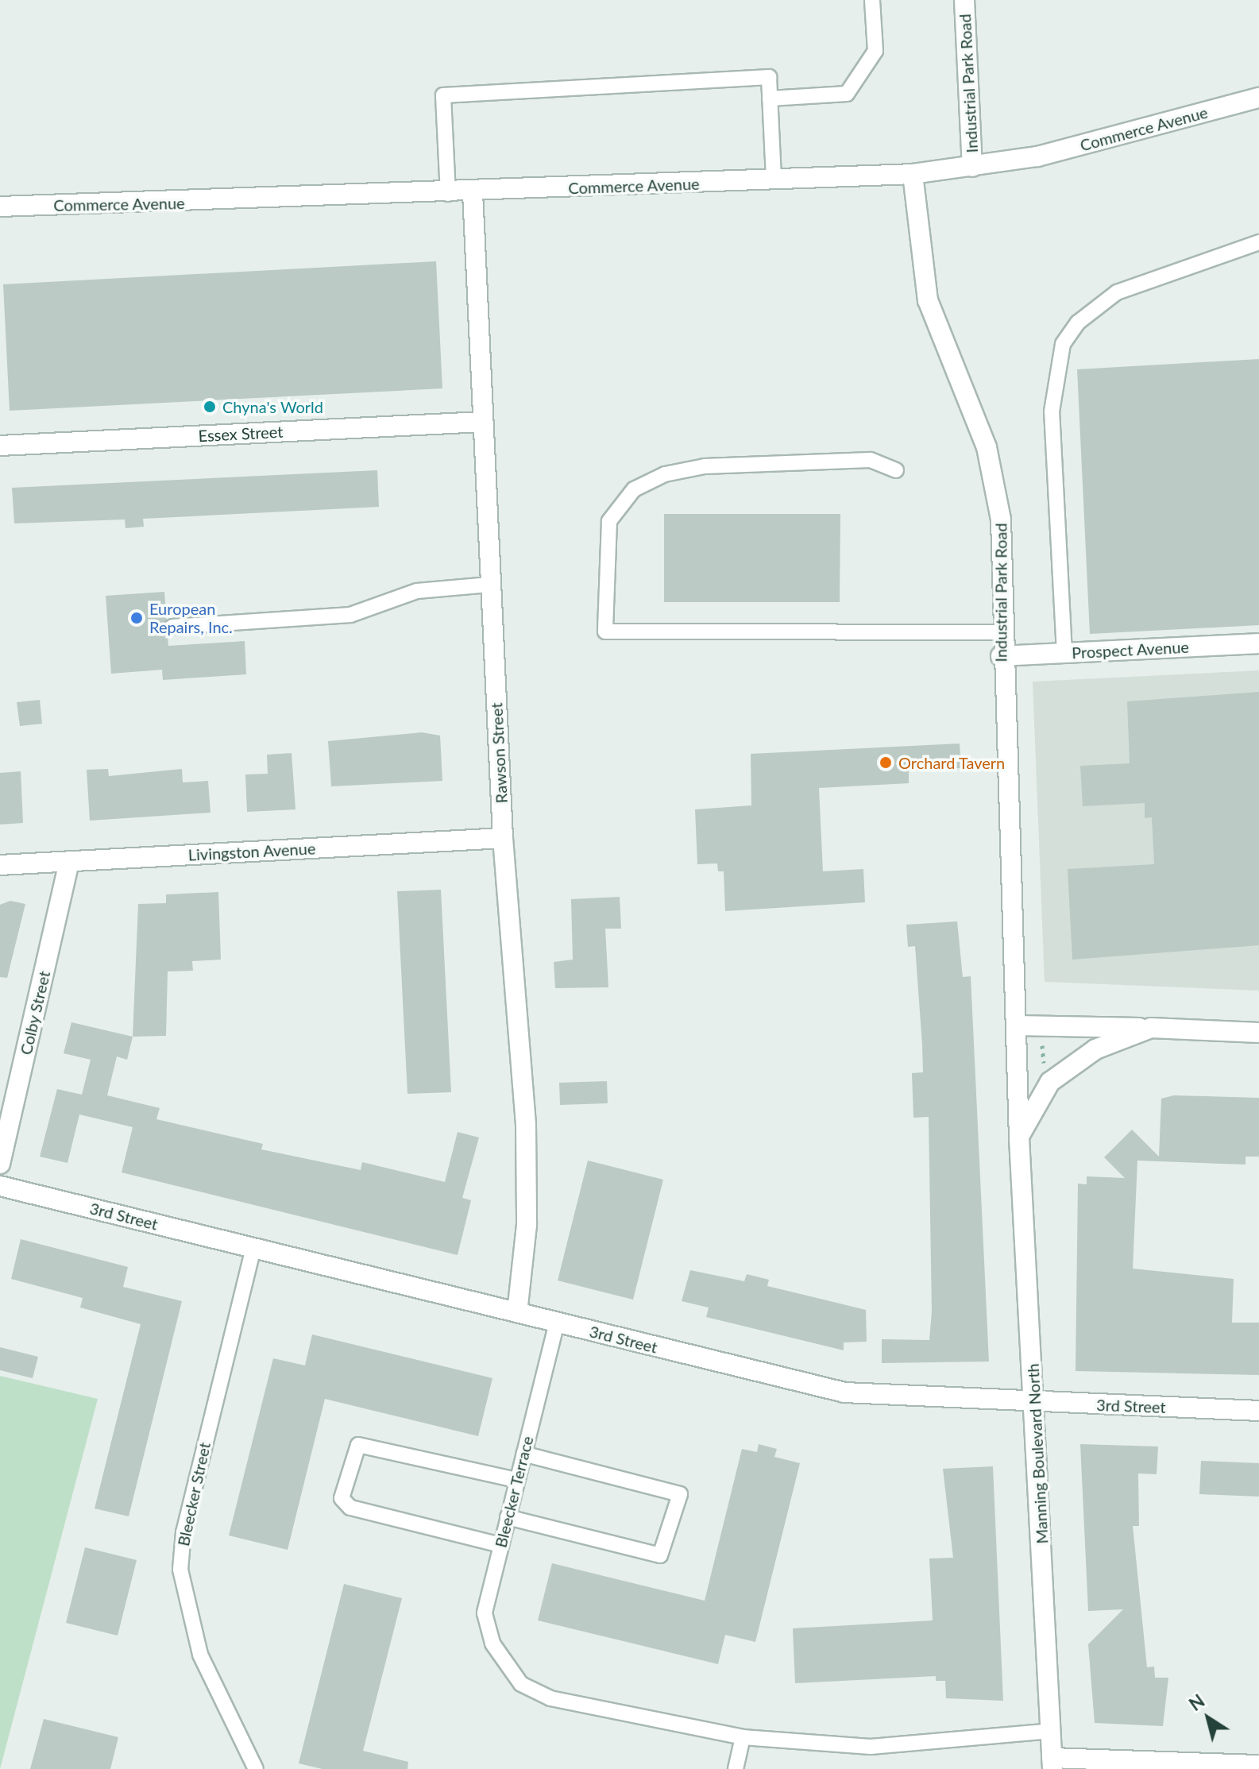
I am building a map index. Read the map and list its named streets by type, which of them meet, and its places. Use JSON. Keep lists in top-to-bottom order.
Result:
{
  "streets": {
    "street": [
      "Industrial Park Road",
      "Commerce Avenue",
      "Essex Street",
      "Prospect Avenue",
      "Rawson Street",
      "Livingston Avenue",
      "Colby Street",
      "3rd Street",
      "Manning Boulevard North"
    ],
    "lane": ["Bleecker Terrace", "Bleecker Street"]
  },
  "crossings": [
    ["Industrial Park Road", "Commerce Avenue"],
    ["Industrial Park Road", "Prospect Avenue"],
    ["Industrial Park Road", "Manning Boulevard North"],
    ["Commerce Avenue", "Rawson Street"],
    ["Essex Street", "Rawson Street"],
    ["Rawson Street", "Livingston Avenue"],
    ["Rawson Street", "3rd Street"],
    ["Livingston Avenue", "Colby Street"],
    ["3rd Street", "Manning Boulevard North"],
    ["3rd Street", "Bleecker Terrace"],
    ["3rd Street", "Bleecker Street"],
    ["Manning Boulevard North", "Bleecker Terrace"]
  ],
  "places": ["Chyna's World", "European Repairs, Inc.", "Orchard Tavern"],
  "north": "top left"
}
